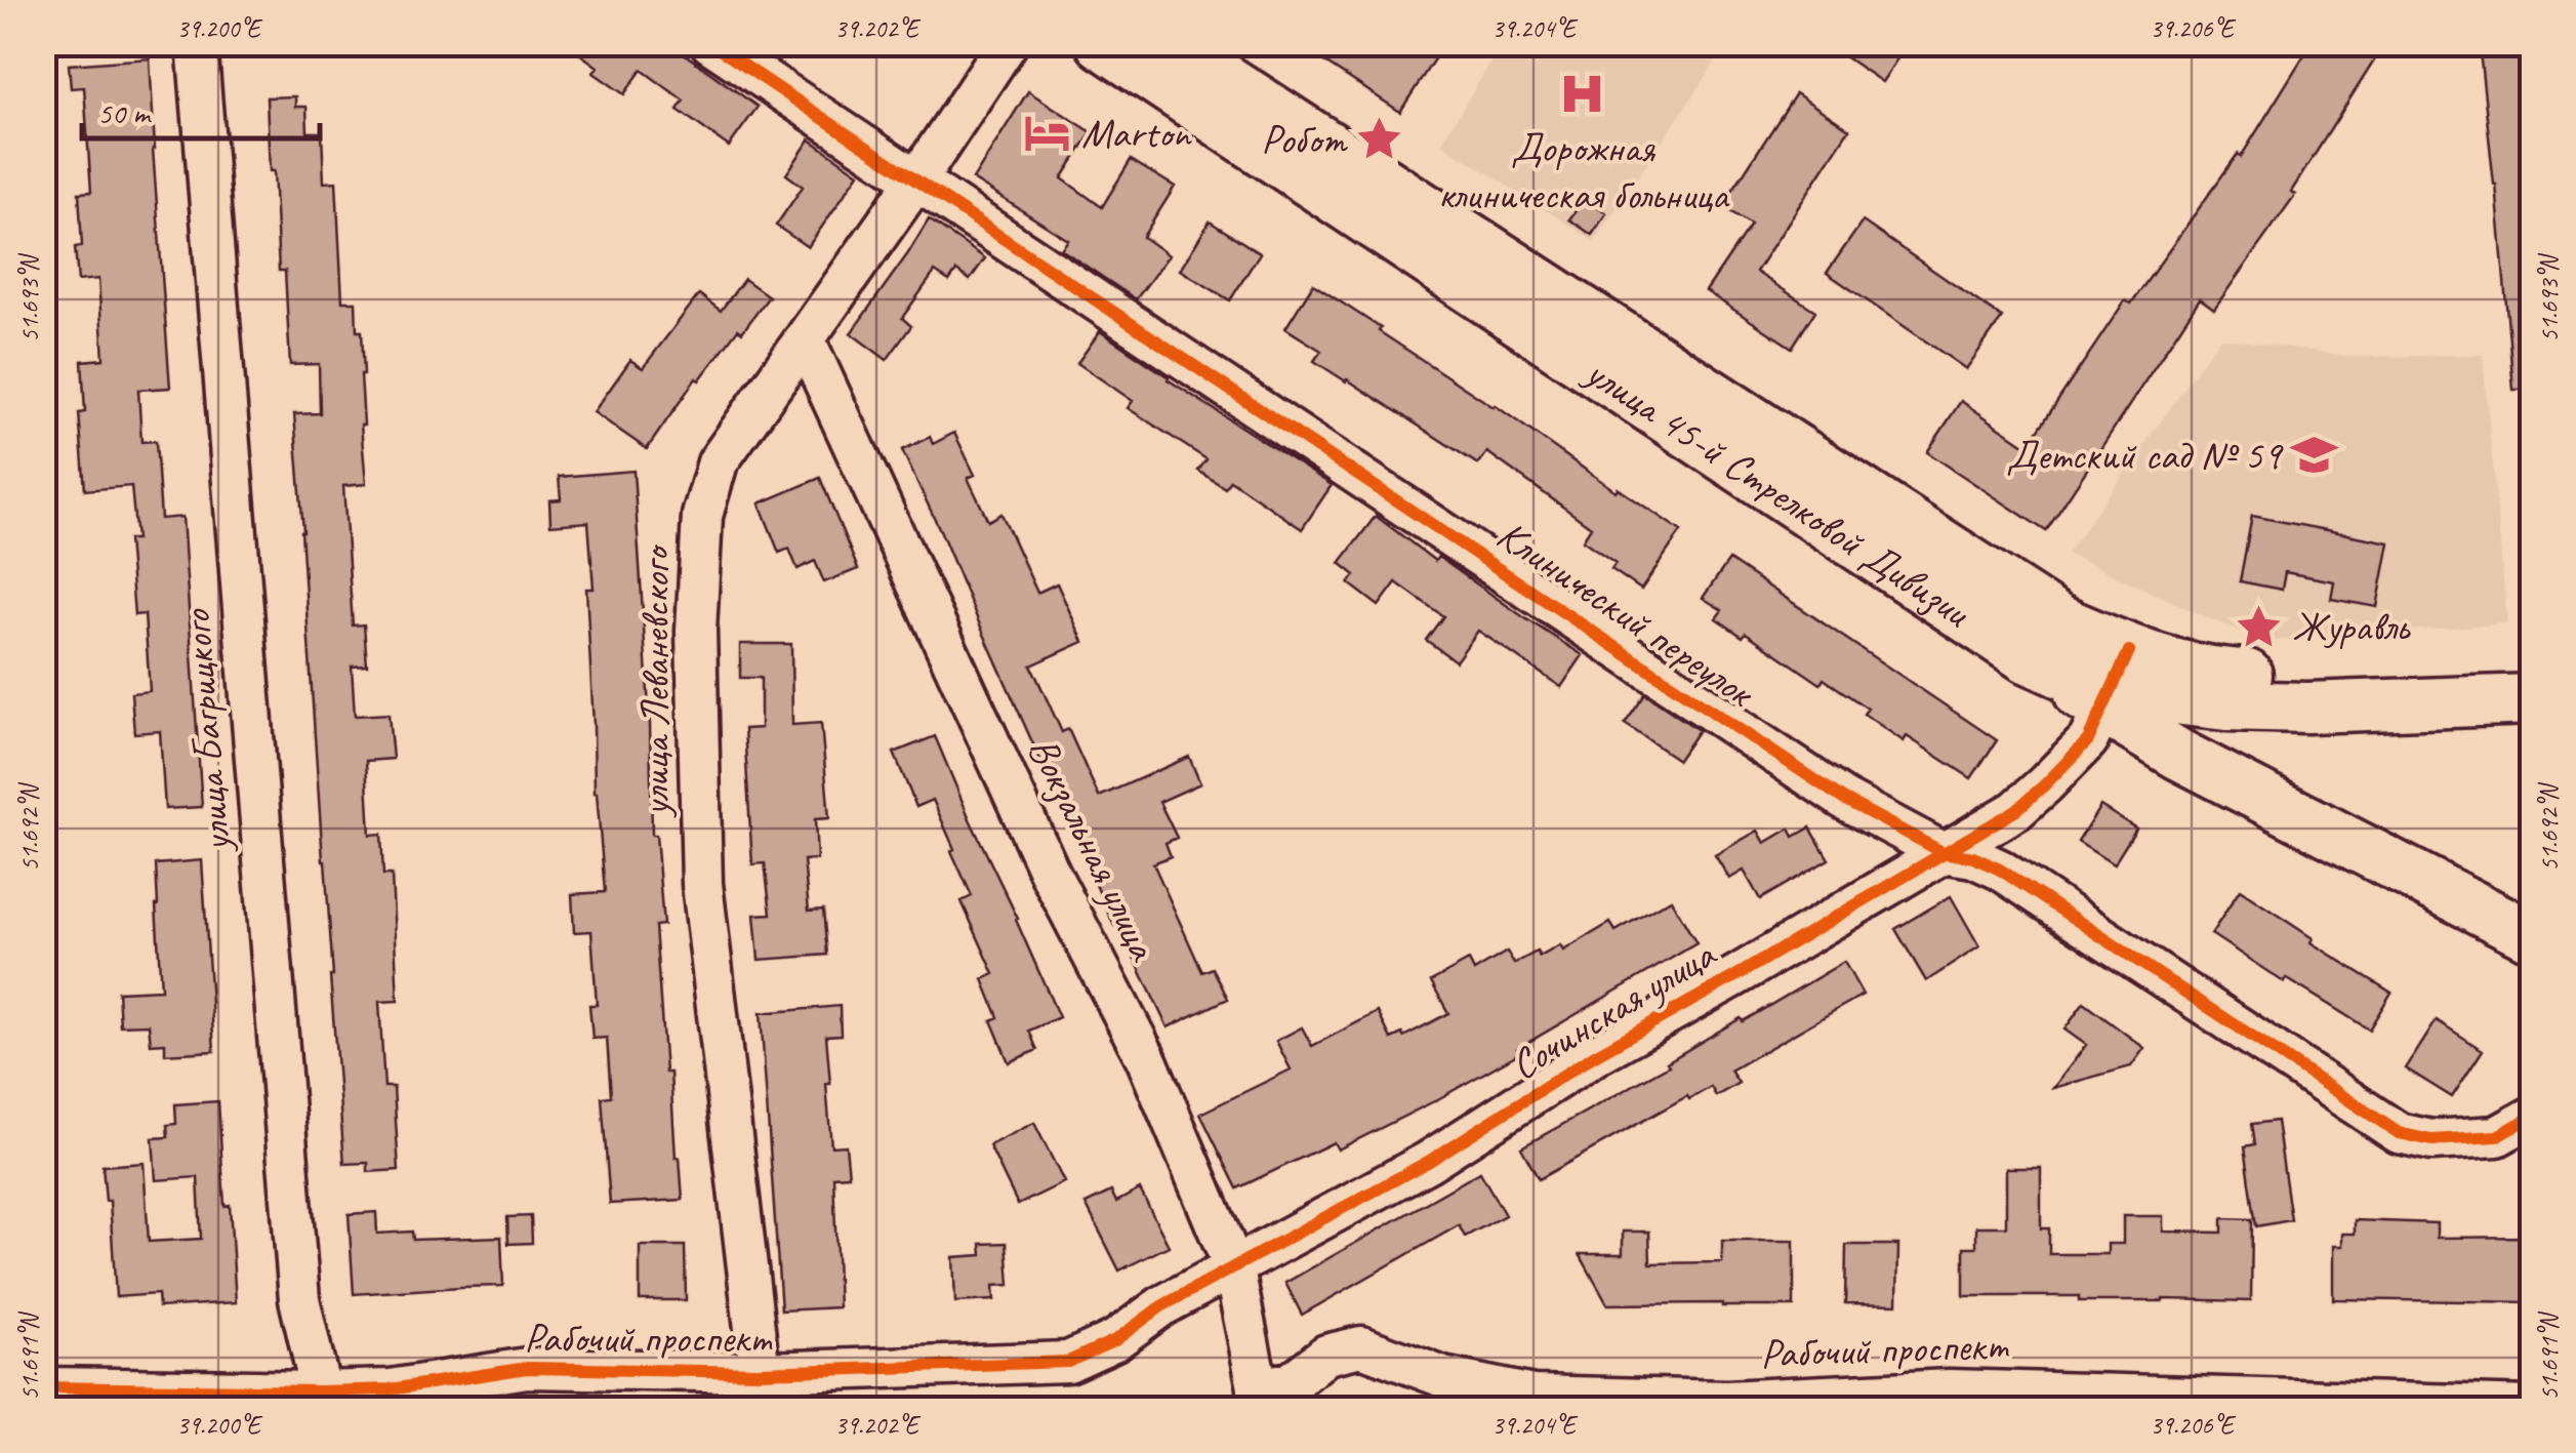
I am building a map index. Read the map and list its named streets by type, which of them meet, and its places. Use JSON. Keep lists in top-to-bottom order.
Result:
{
  "streets": {
    "main road": ["улица 45-й Стрелковой Дивизии"],
    "street": [
      "Клинический переулок",
      "улица Леваневского",
      "улица Багрицкого",
      "Вокзальная улица",
      "Сочинская улица",
      "Рабочий проспект"
    ]
  },
  "crossings": [
    ["улица 45-й Стрелковой Дивизии", "Сочинская улица"],
    ["Клинический переулок", "улица Леваневского"],
    ["Клинический переулок", "Сочинская улица"],
    ["улица Леваневского", "Вокзальная улица"],
    ["улица Леваневского", "Рабочий проспект"],
    ["улица Багрицкого", "Рабочий проспект"],
    ["Вокзальная улица", "Сочинская улица"],
    ["Вокзальная улица", "Рабочий проспект"],
    ["Сочинская улица", "Рабочий проспект"]
  ],
  "places": {
    "hospital": ["Дорожная клиническая больница"],
    "hotel": ["Marton"],
    "place": ["Робот", "Журавль"],
    "school or university": ["Детский сад № 59"]
  },
  "scale_bar": "50 m",
  "coordinates": [
    "39.200°E",
    "39.202°E",
    "39.204°E",
    "39.206°E",
    "51.693°N",
    "51.692°N",
    "51.691°N"
  ]
}
